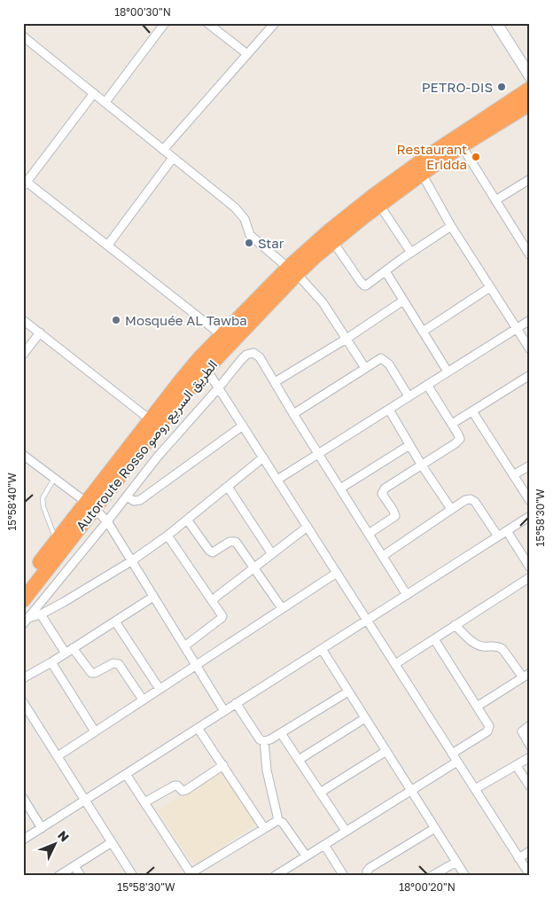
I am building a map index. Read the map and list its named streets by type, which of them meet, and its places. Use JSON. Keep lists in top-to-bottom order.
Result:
{
  "streets": {
    "highway": ["Autoroute Rosso الطريق السريع روصو"]
  },
  "places": [
    "PETRO-DIS",
    "Restaurant Eridda",
    "Star",
    "Mosquée AL Tawba"
  ],
  "north": "top right",
  "coordinates": [
    "18°00'30\"N",
    "15°58'40\"W",
    "15°58'30\"W",
    "18°00'20\"N"
  ]
}
